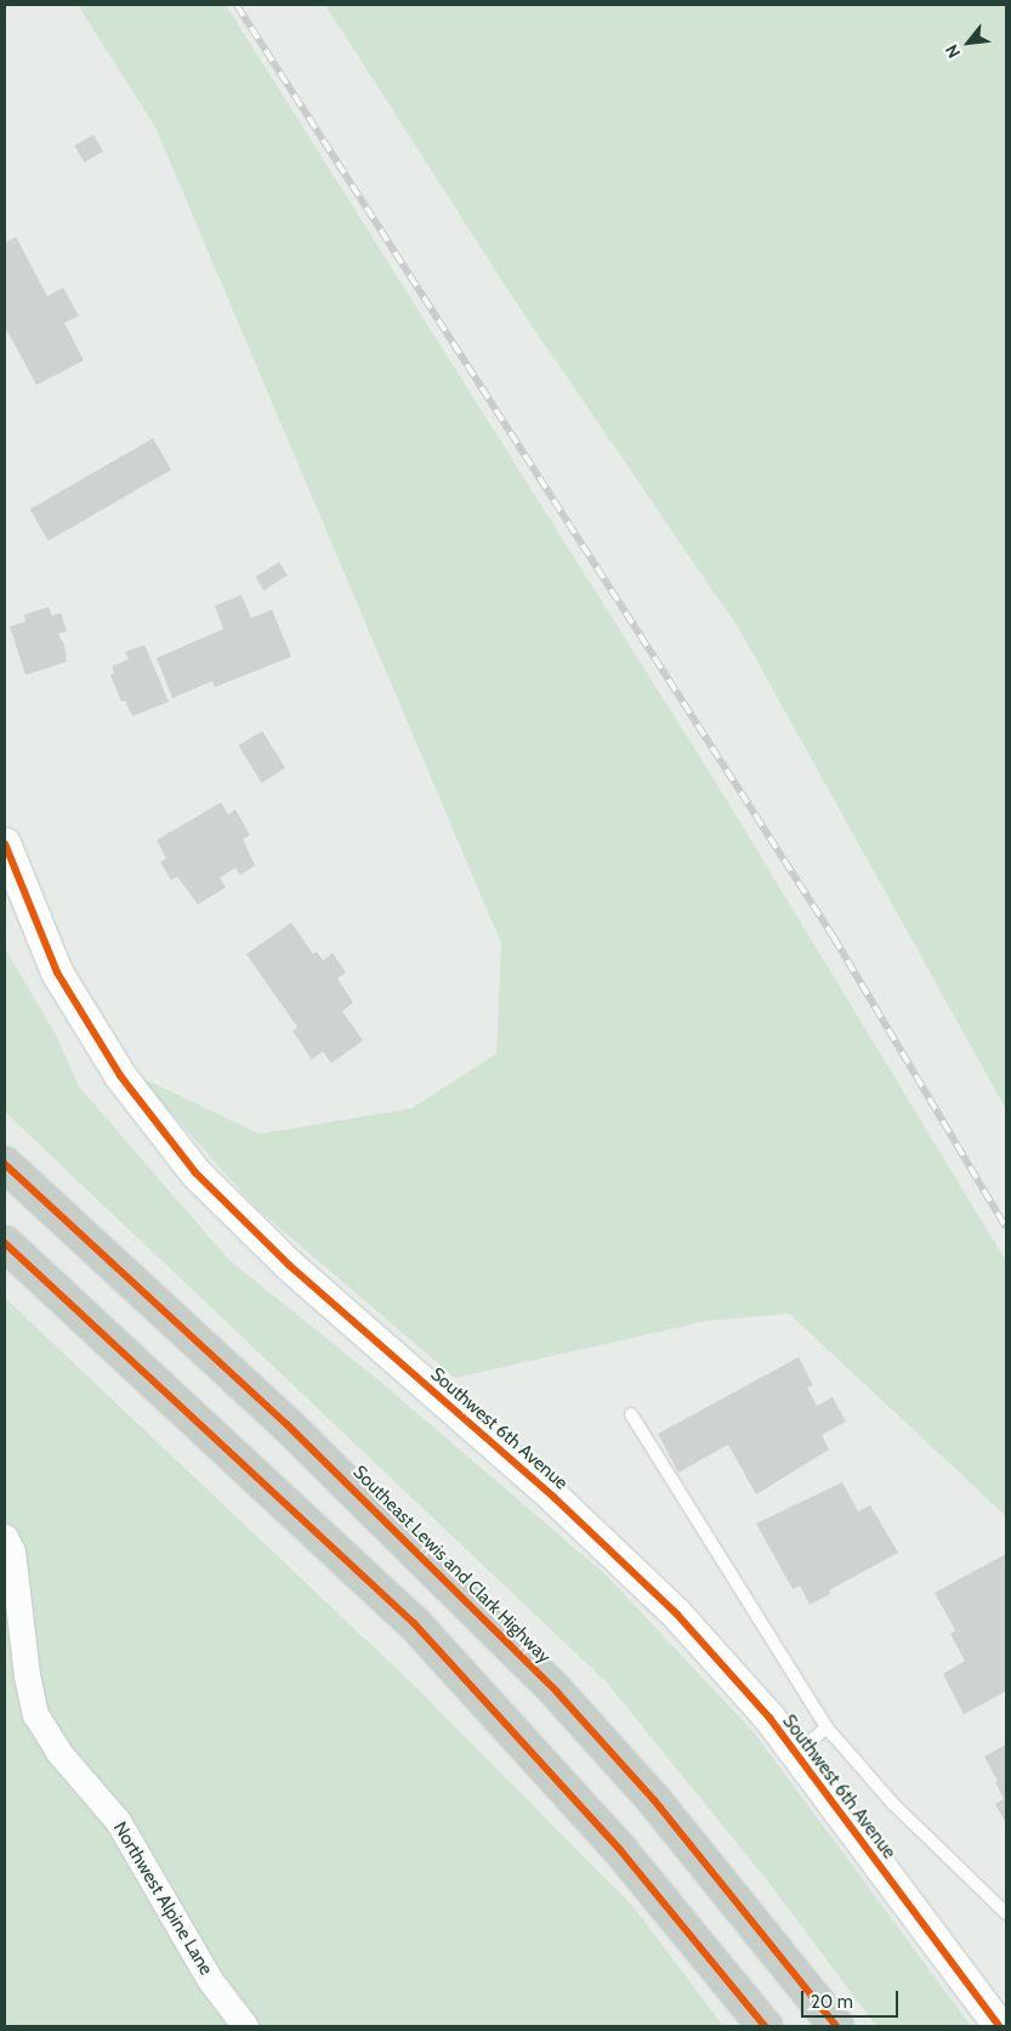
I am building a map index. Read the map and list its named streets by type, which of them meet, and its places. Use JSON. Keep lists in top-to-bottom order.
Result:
{
  "streets": {
    "highway": ["Southeast Lewis and Clark Highway"],
    "street": ["Southwest 6th Avenue", "Northwest Alpine Lane"]
  },
  "scale_bar": "20 m",
  "north": "bottom left"
}
